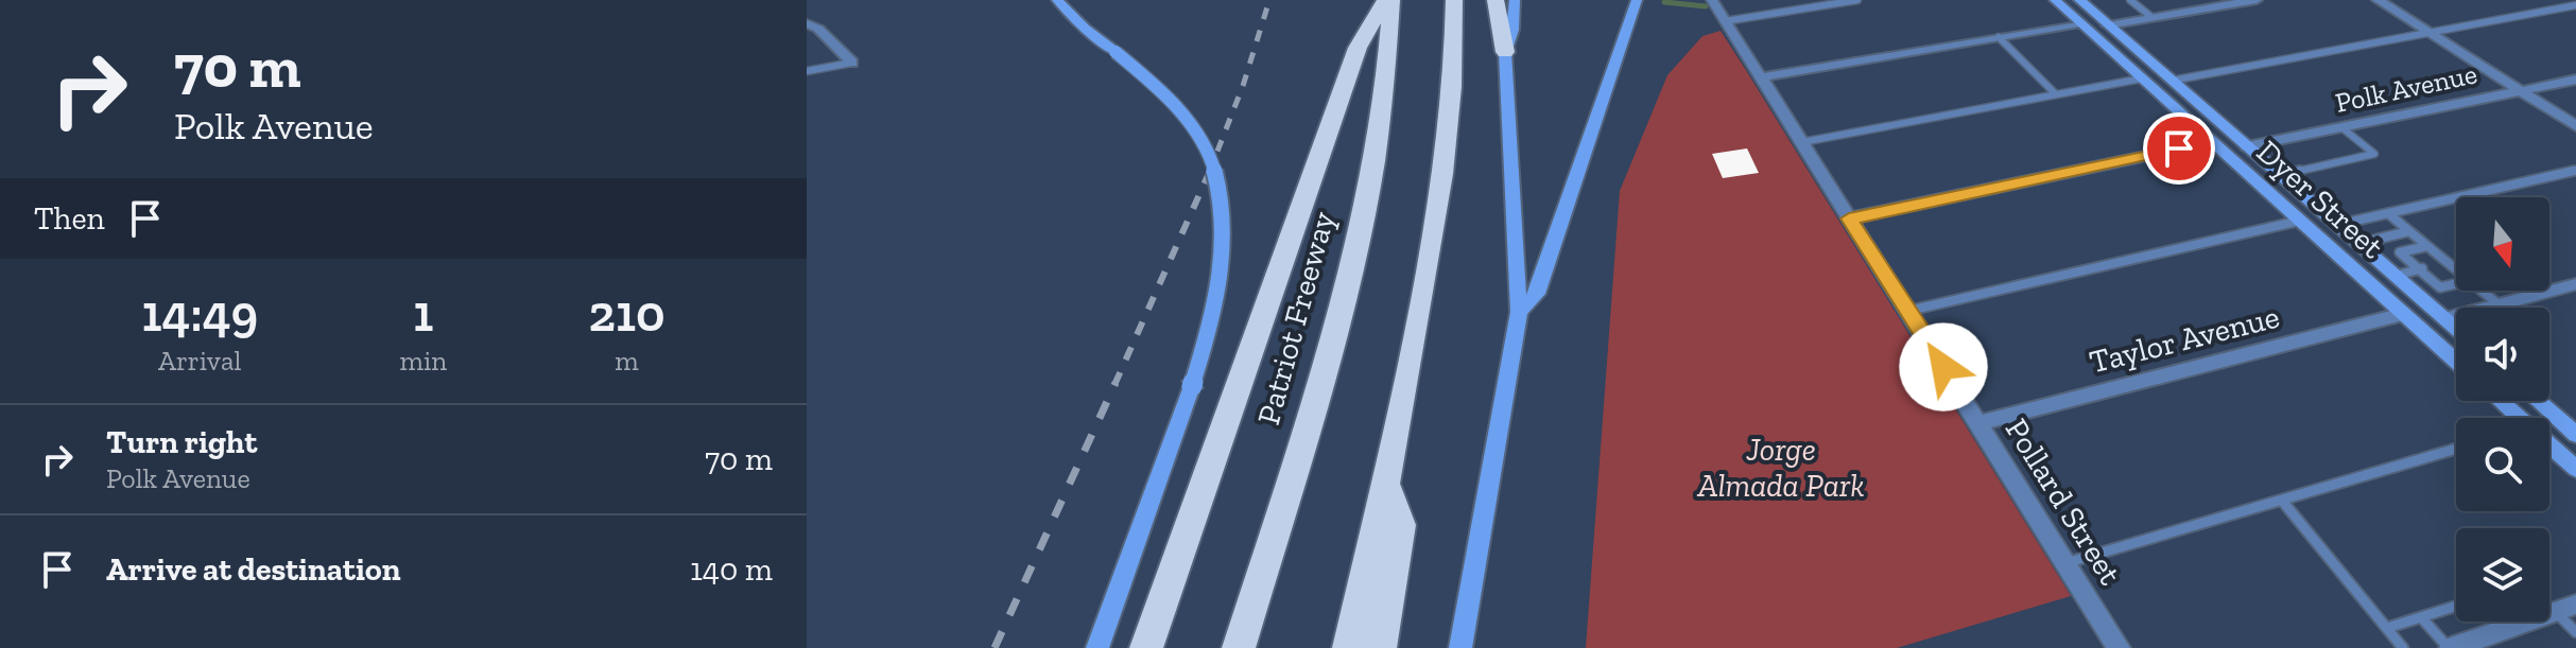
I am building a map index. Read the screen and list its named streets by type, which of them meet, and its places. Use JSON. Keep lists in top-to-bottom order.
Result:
{
  "streets": {
    "highway": ["Patriot Freeway"],
    "main road": ["Dyer Street"],
    "street": ["Polk Avenue", "Taylor Avenue", "Pollard Street"]
  },
  "crossings": [
    ["Polk Avenue", "Dyer Street"],
    ["Dyer Street", "Taylor Avenue"],
    ["Taylor Avenue", "Pollard Street"]
  ],
  "parks": ["Jorge Almada Park"],
  "north": "bottom",
  "page": {
    "turn": ["70 m", "Polk Avenue"],
    "then": "Then",
    "eta": [
      "14:49",
      "Arrival",
      "1",
      "min",
      "210",
      "m"
    ],
    "list": [
      {
        "name": "Turn right",
        "note": "Polk Avenue",
        "value": "70 m"
      },
      {
        "name": "Arrive at destination",
        "value": "140 m"
      }
    ]
  }
}
